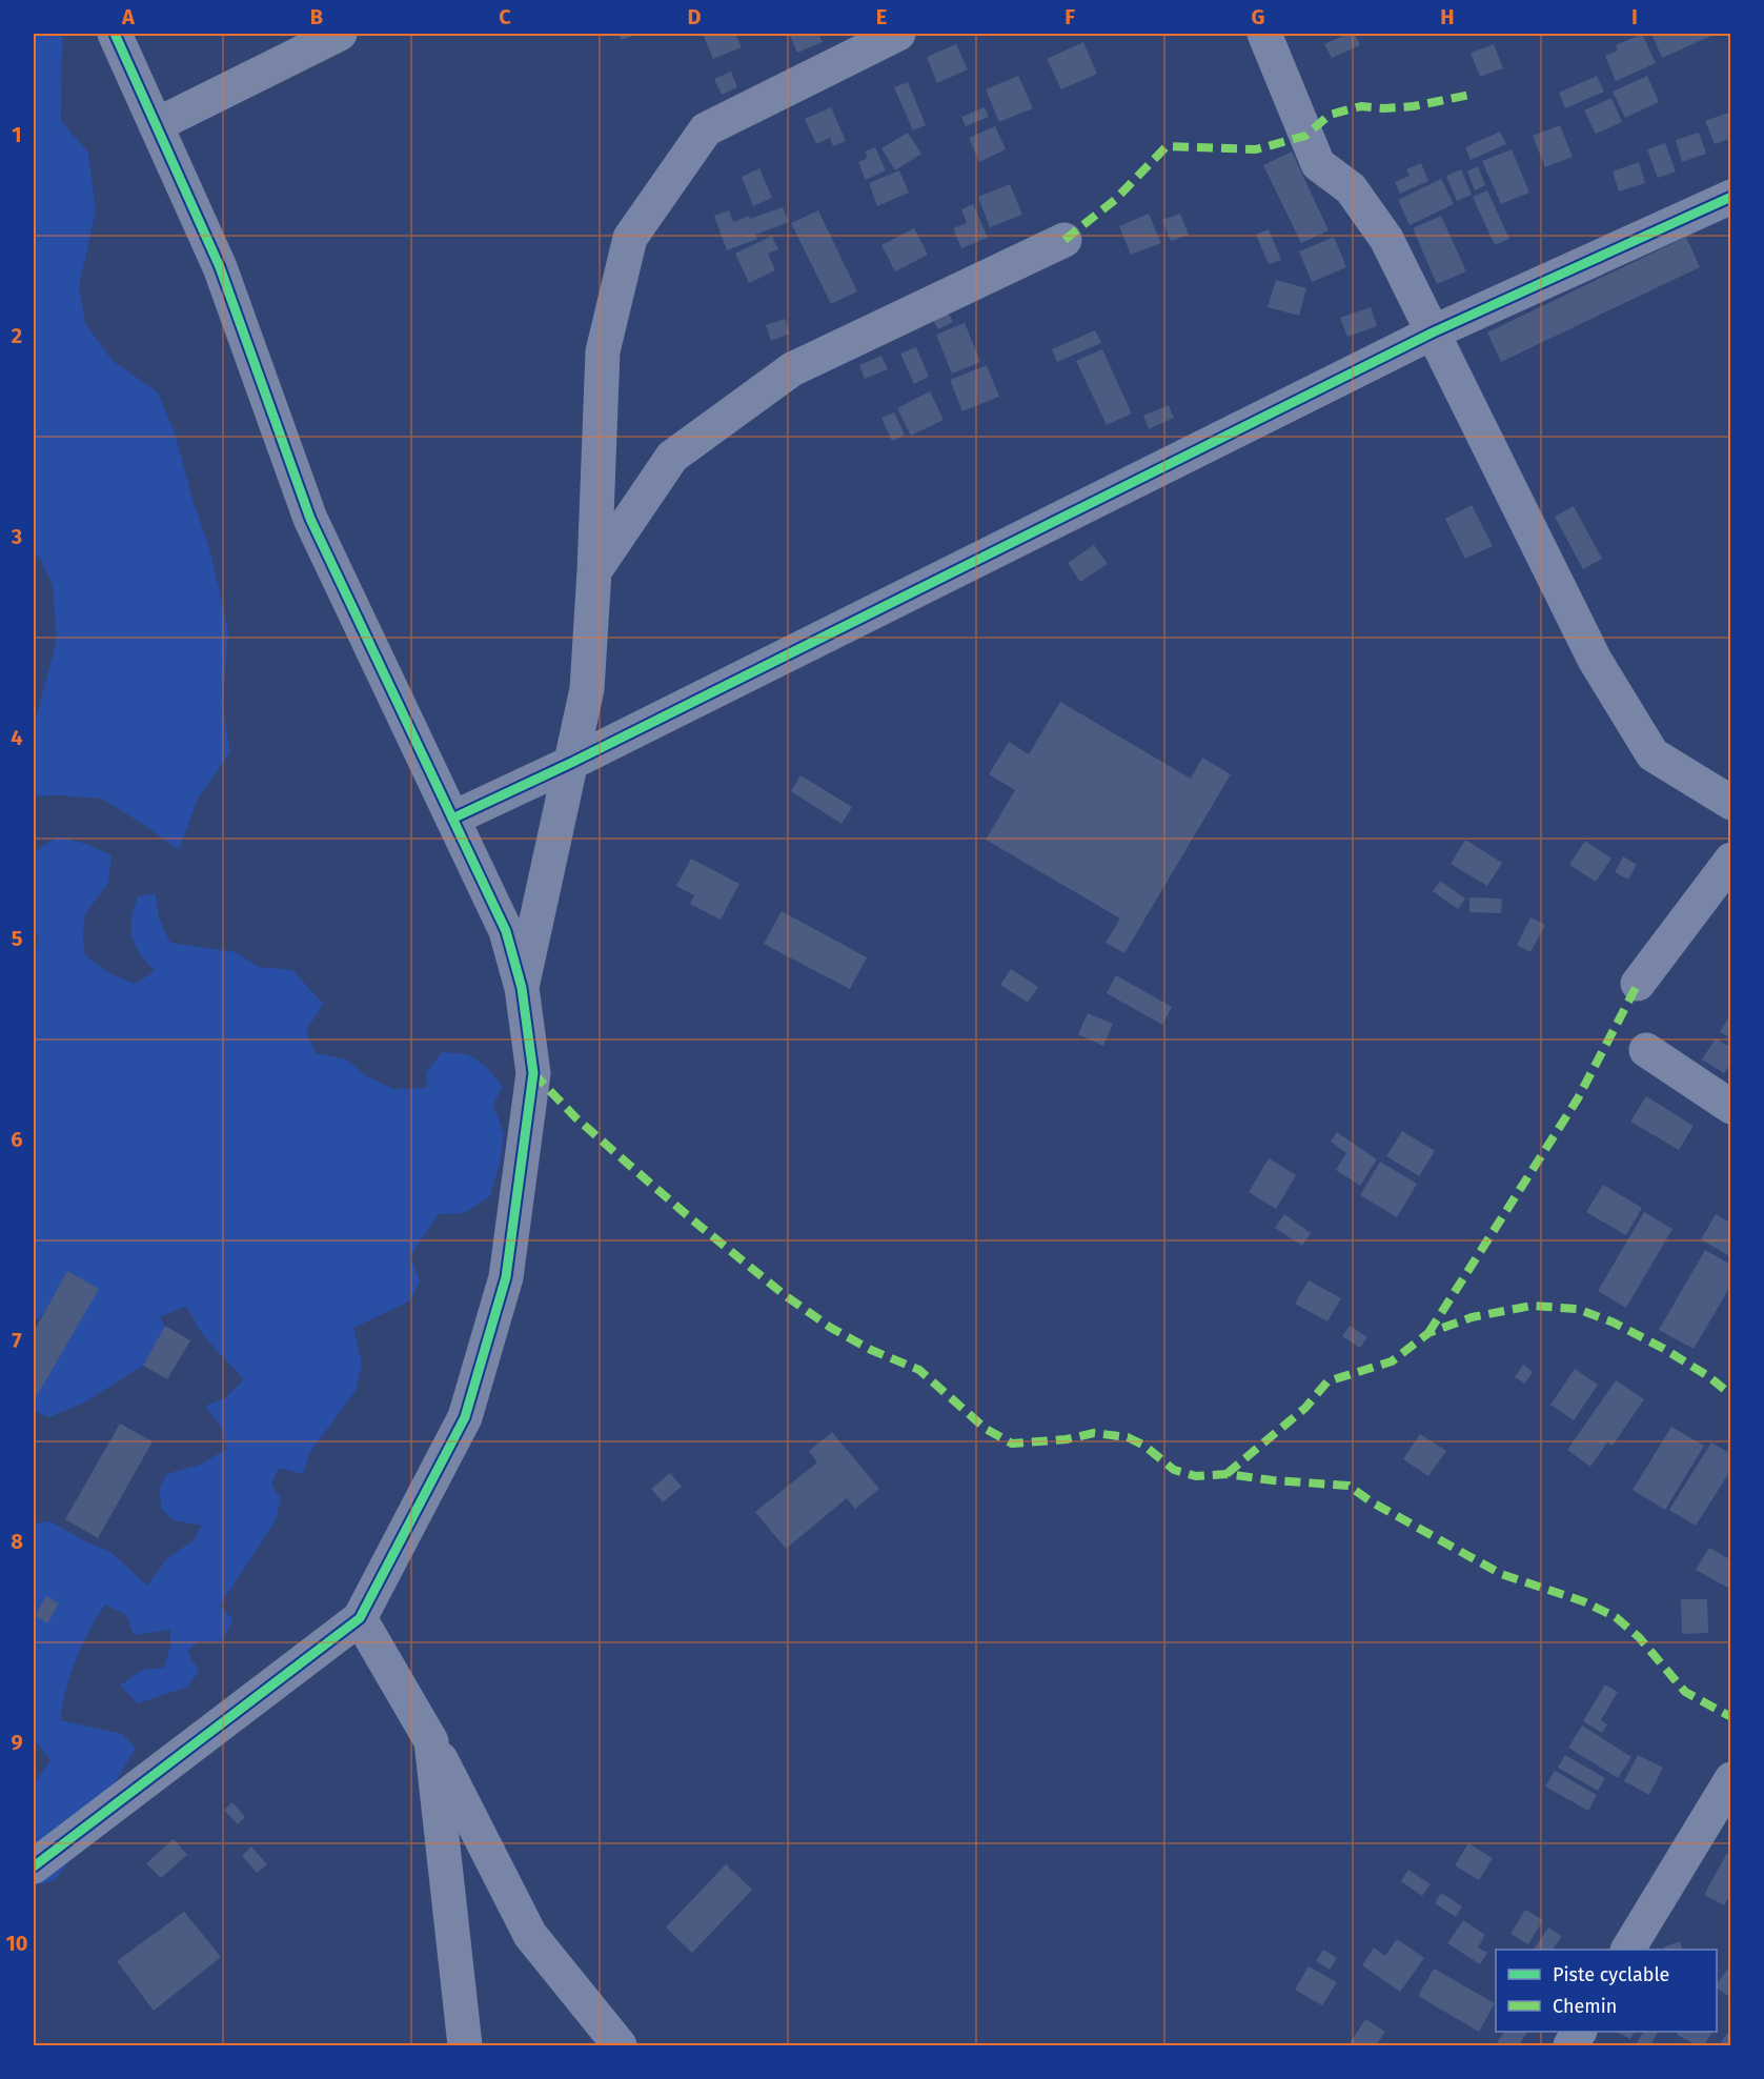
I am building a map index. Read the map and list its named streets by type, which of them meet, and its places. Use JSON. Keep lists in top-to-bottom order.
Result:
{
  "legend": ["Piste cyclable", "Chemin"],
  "grid": {
    "columns": [
      "A",
      "B",
      "C",
      "D",
      "E",
      "F",
      "G",
      "H",
      "I"
    ],
    "rows": [
      "1",
      "2",
      "3",
      "4",
      "5",
      "6",
      "7",
      "8",
      "9",
      "10"
    ]
  }
}
